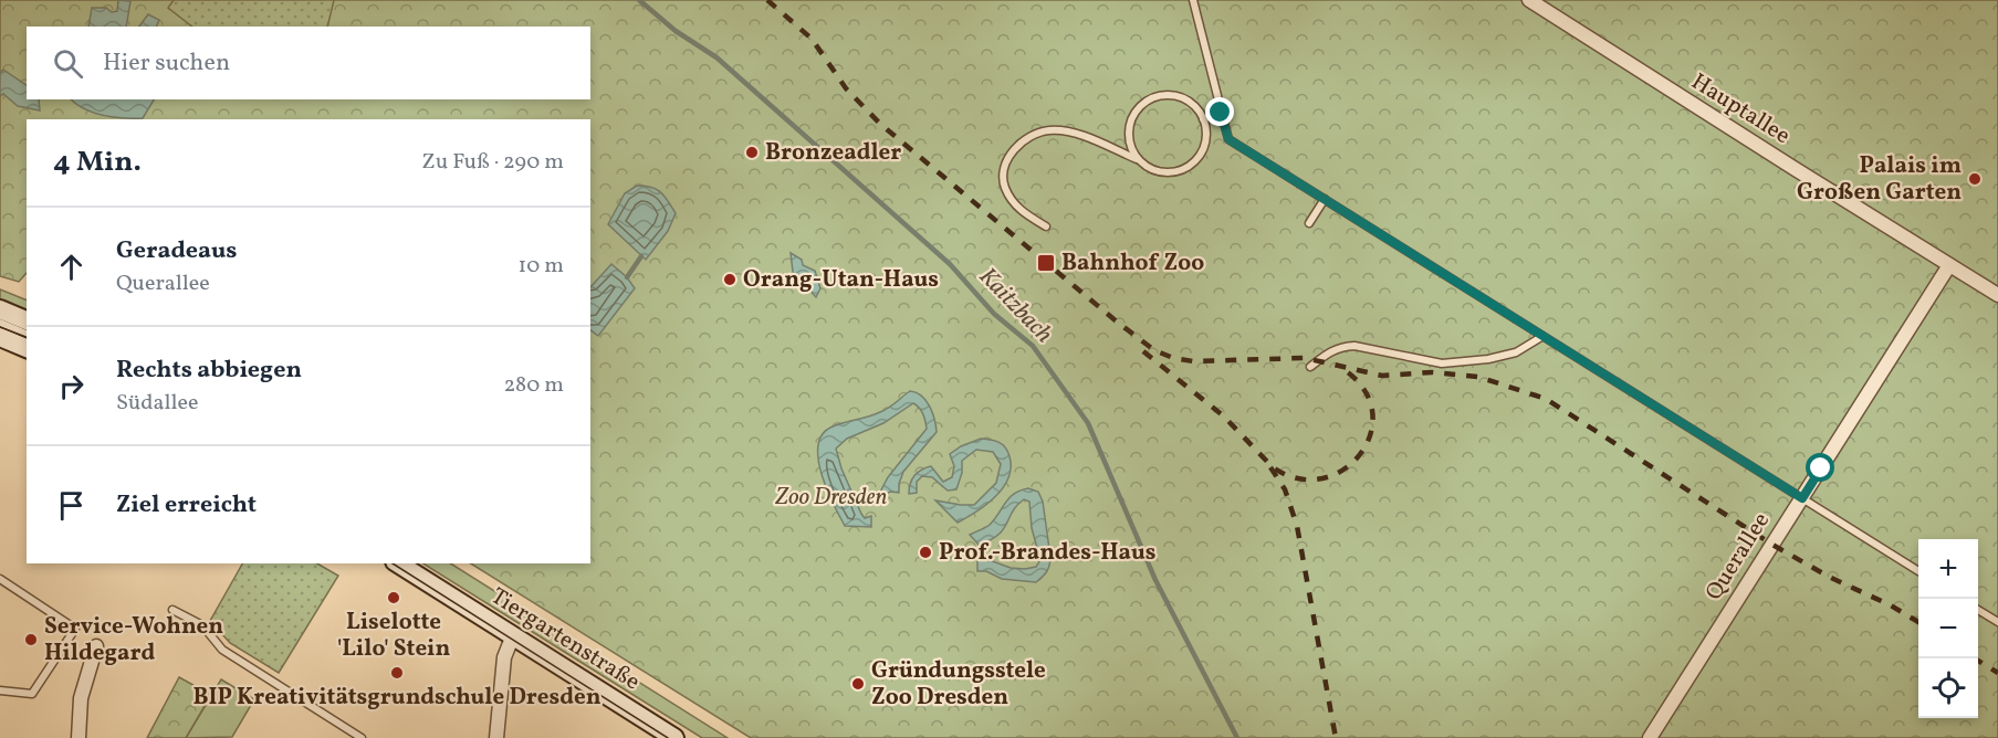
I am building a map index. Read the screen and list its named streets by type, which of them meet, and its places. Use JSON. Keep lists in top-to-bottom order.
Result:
{
  "streets": {
    "main road": ["Tiergartenstraße"],
    "street": ["Hauptallee", "Querallee"]
  },
  "crossings": [
    ["Hauptallee", "Querallee"]
  ],
  "water": ["Kaitzbach"],
  "parks": ["Zoo Dresden"],
  "places": {
    "other": [
      "Bronzeadler",
      "Palais im Großen Garten",
      "Orang-Utan-Haus",
      "Prof.-Brandes-Haus",
      "Liselotte 'Lilo' Stein",
      "Service-Wohnen Hildegard",
      "BIP Kreativitätsgrundschule Dresden",
      "Gründungsstele Zoo Dresden"
    ],
    "transit": ["Bahnhof Zoo"]
  },
  "page": {
    "search": "Hier suchen",
    "heading": ["4 Min.", "Zu Fuß · 290 m"],
    "list": [
      ["Geradeaus", "Querallee", "10 m"],
      ["Rechts abbiegen", "Südallee", "280 m"],
      "Ziel erreicht"
    ],
    "map_buttons": ["+", "−"]
  }
}
